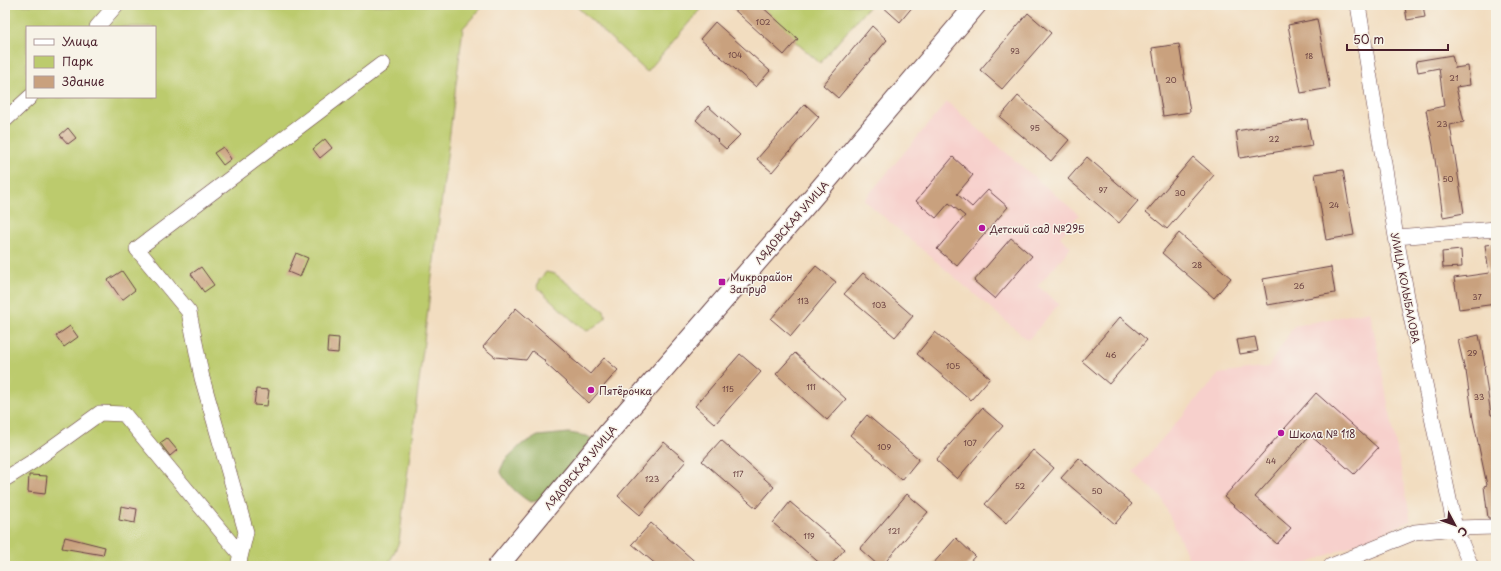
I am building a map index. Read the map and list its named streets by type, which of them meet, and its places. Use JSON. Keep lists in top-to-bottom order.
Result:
{
  "streets": {
    "main road": ["ЛЯДОВСКАЯ УЛИЦА"],
    "street": ["УЛИЦА КОЛЫБАЛОВА"]
  },
  "places": {
    "other": ["Детский сад №295", "Пятёрочка", "Школа № 118"],
    "transit": ["Микрорайон Запруд"]
  },
  "house_numbers": [
    "102",
    "93",
    "104",
    "18",
    "21",
    "20",
    "23",
    "95",
    "22",
    "50",
    "97",
    "30",
    "24",
    "28",
    "26",
    "37",
    "113",
    "103",
    "29",
    "46",
    "105",
    "111",
    "115",
    "33",
    "107",
    "109",
    "44",
    "117",
    "123",
    "52",
    "50",
    "121",
    "119"
  ],
  "legend": ["Улица", "Парк", "Здание"],
  "scale_bar": "50 m",
  "north": "bottom right"
}
